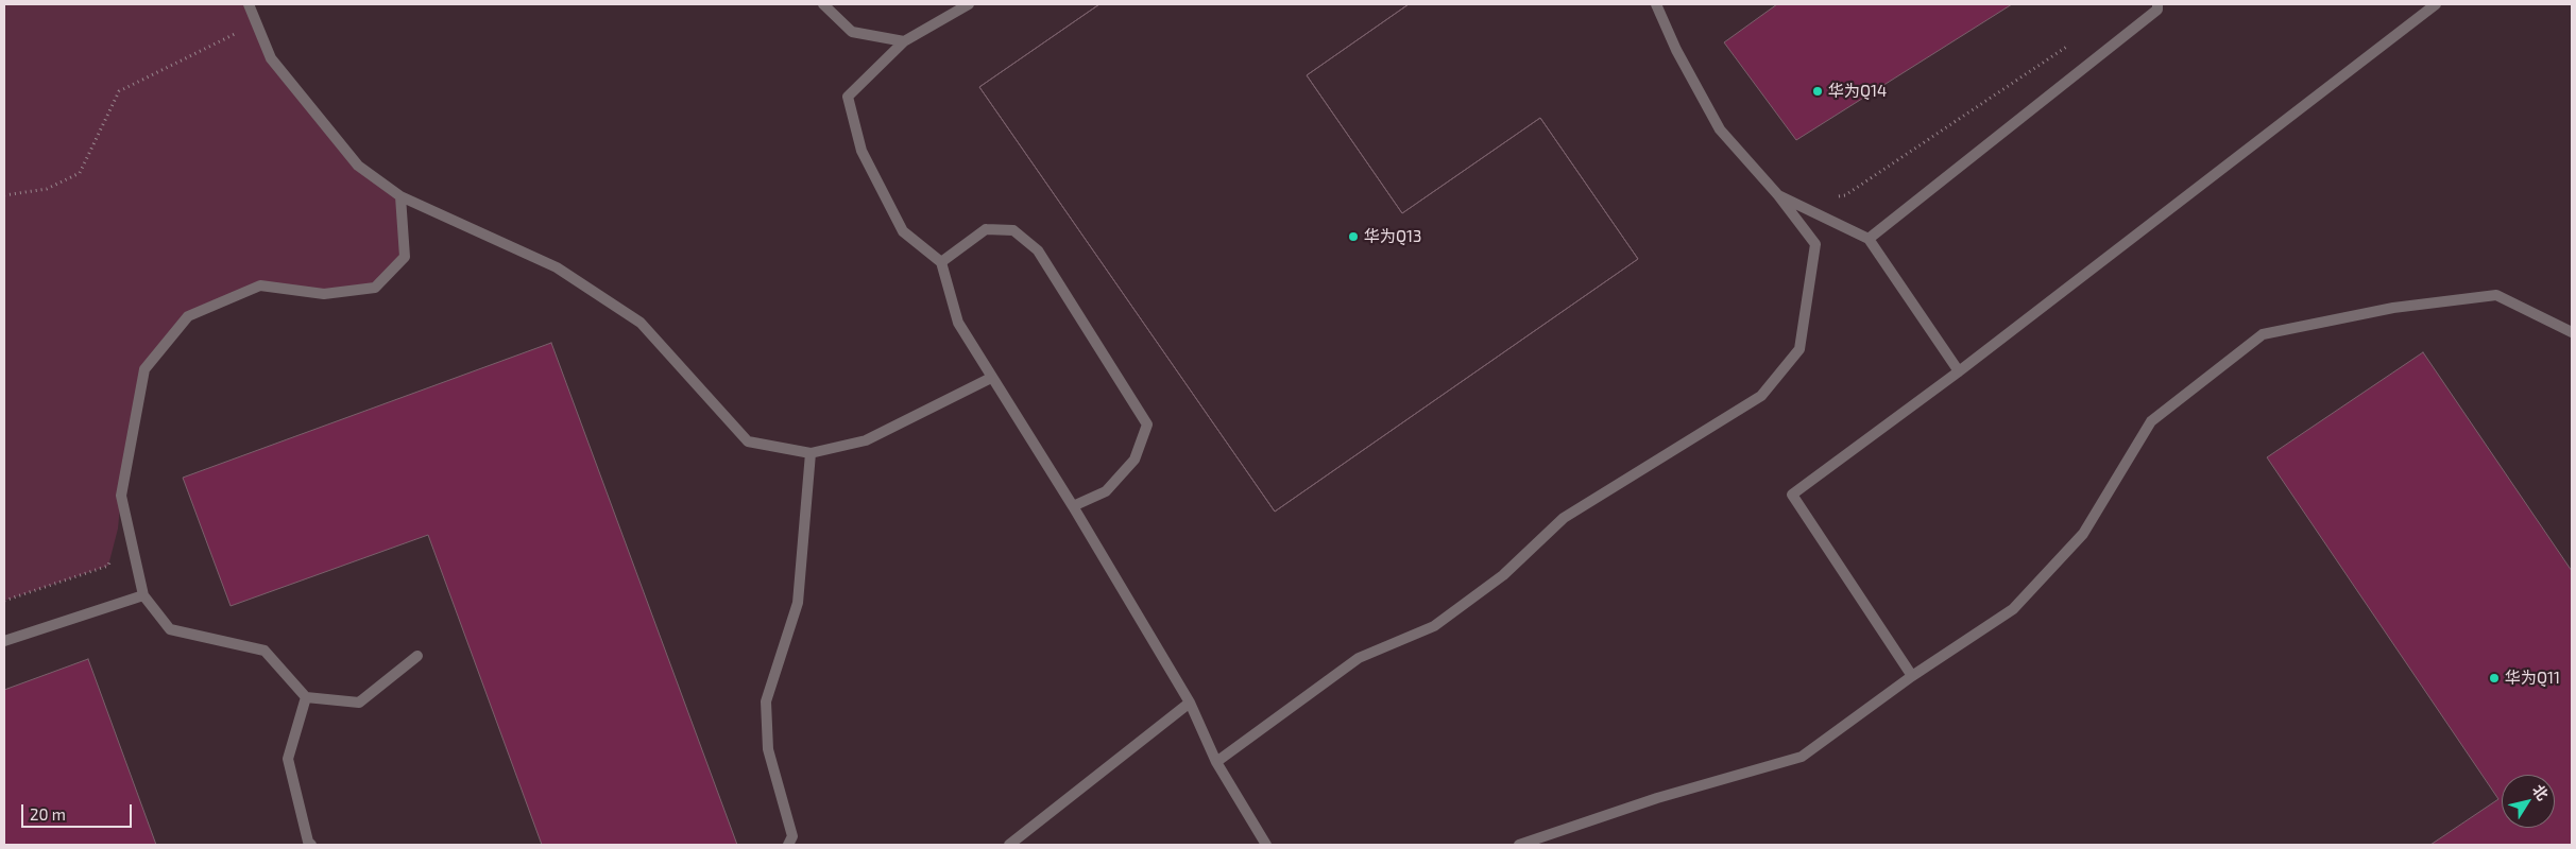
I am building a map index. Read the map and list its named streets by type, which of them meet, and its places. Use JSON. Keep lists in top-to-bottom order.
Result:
{
  "places": ["华为Q14", "华为Q13", "华为Q11"],
  "scale_bar": "20 m",
  "north": "top right"
}
